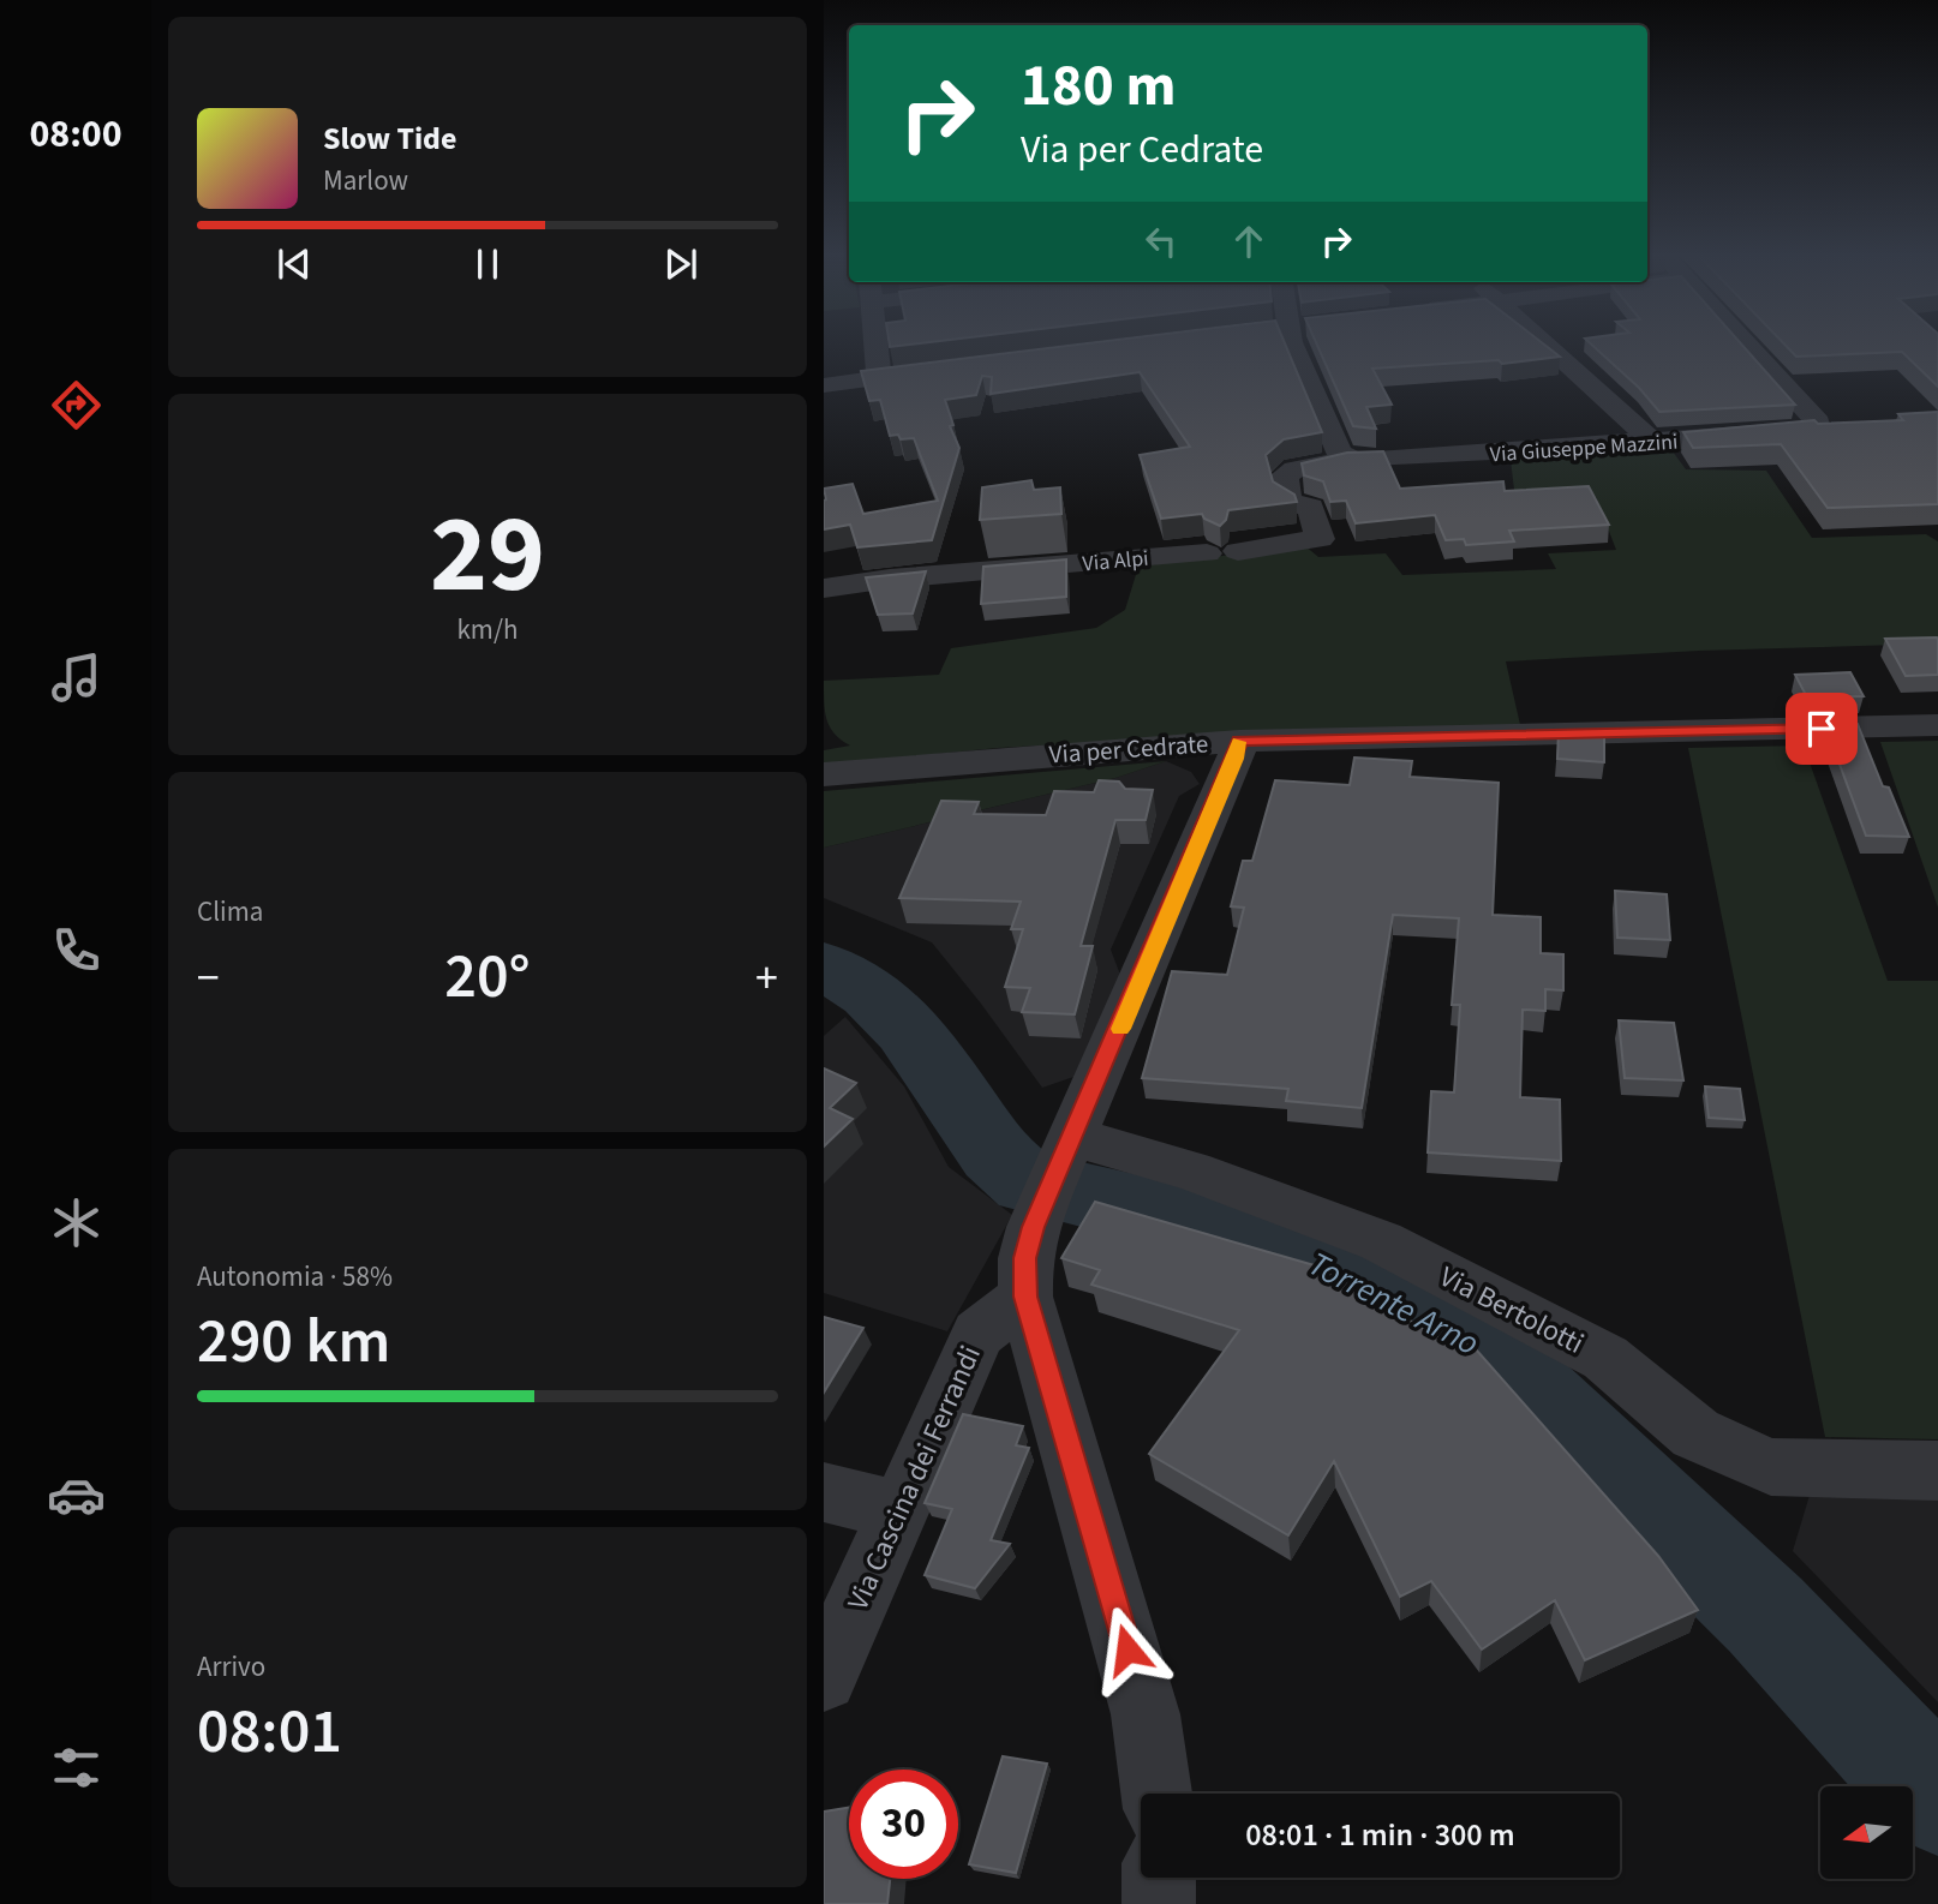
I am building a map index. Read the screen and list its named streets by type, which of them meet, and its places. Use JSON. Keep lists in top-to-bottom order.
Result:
{
  "streets": {
    "street": [
      "Via Giuseppe Mazzini",
      "Via Alpi",
      "Via per Cedrate",
      "Via Bertolotti",
      "Via Cascina dei Ferrandi"
    ]
  },
  "crossings": [
    ["Via Giuseppe Mazzini", "Via Alpi"]
  ],
  "water": ["Torrente Arno"],
  "north": "left",
  "page": {
    "tabs": "08:00",
    "turn": ["180 m", "Via per Cedrate"],
    "song": ["Slow Tide", "Marlow"],
    "tile": [
      ["29", "km/h"],
      "Clima",
      ["Autonomia · 58%", "290 km"],
      ["Arrivo", "08:01"]
    ],
    "heat": ["−", "20°", "+"],
    "limit": "30",
    "trip": "08:01 · 1 min · 300 m"
  }
}
